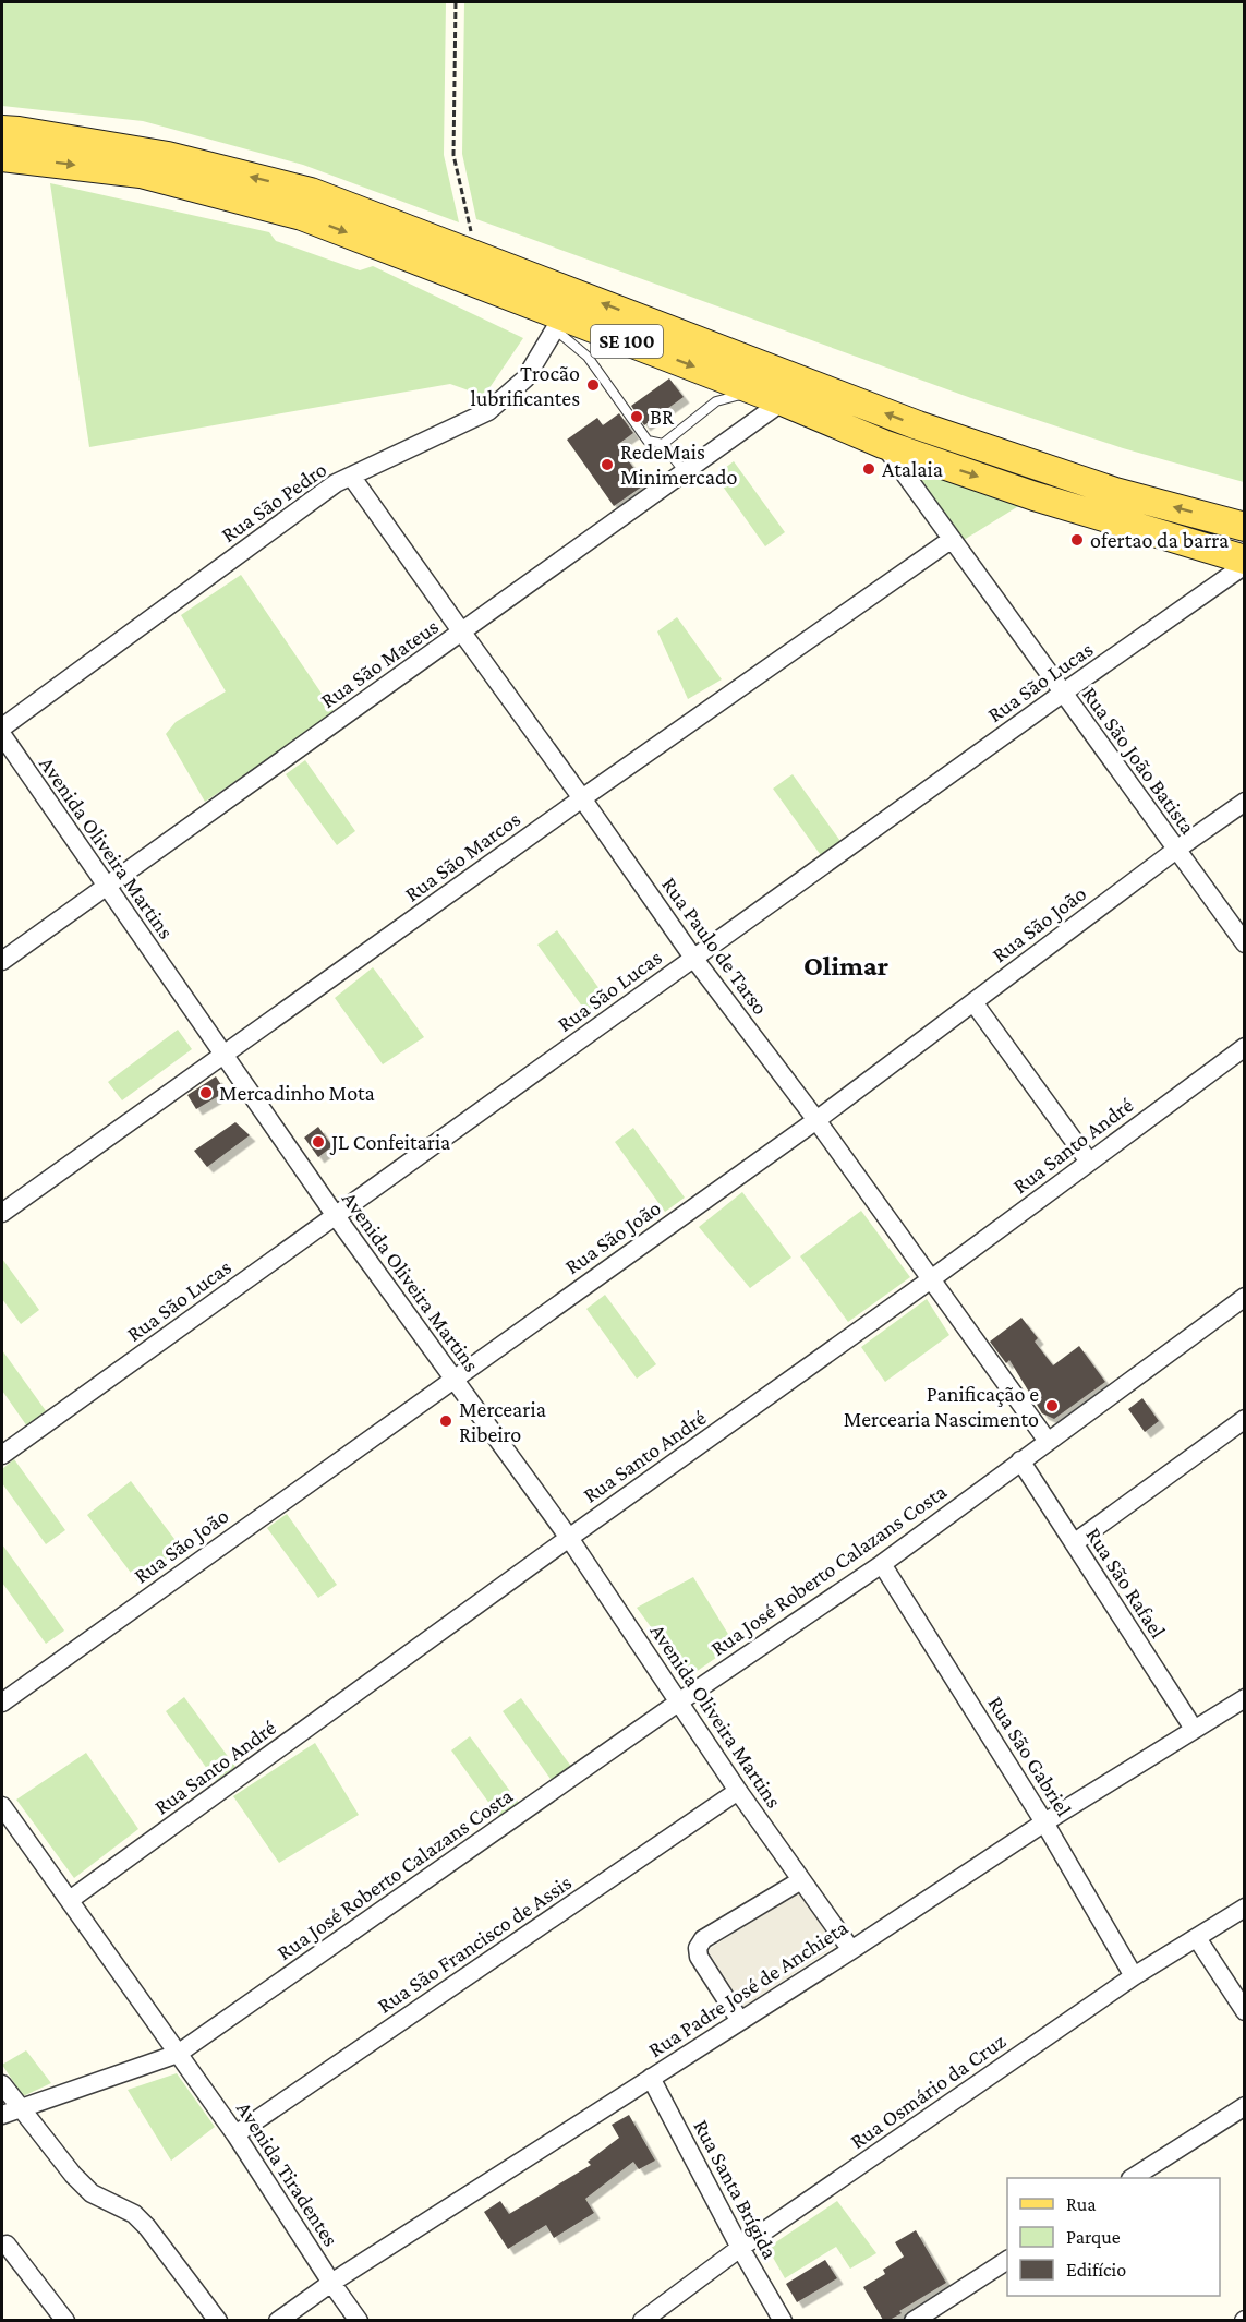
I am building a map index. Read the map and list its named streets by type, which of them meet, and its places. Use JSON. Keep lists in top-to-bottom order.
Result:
{
  "streets": {
    "main road": ["SE 100"],
    "street": [
      "Rua São Pedro",
      "Rua São Mateus",
      "Rua São Lucas",
      "Rua São João Batista",
      "Avenida Oliveira Martins",
      "Rua São Marcos",
      "Rua São João",
      "Rua Paulo de Tarso",
      "Rua Santo André",
      "Rua José Roberto Calazans Costa",
      "Rua São Rafael",
      "Rua São Gabriel",
      "Rua São Francisco de Assis",
      "Rua Padre José de Anchieta",
      "Rua Osmário da Cruz",
      "Avenida Tiradentes",
      "Rua Santa Brígida"
    ]
  },
  "crossings": [
    ["SE 100", "Rua São Pedro"],
    ["SE 100", "Rua São Mateus"],
    ["SE 100", "Rua São João Batista"],
    ["Rua São Pedro", "Rua Paulo de Tarso"],
    ["Rua São Mateus", "Avenida Oliveira Martins"],
    ["Rua São Mateus", "Rua Paulo de Tarso"],
    ["Rua São Lucas", "Rua São João Batista"],
    ["Rua São Lucas", "Avenida Oliveira Martins"],
    ["Rua São Lucas", "Rua Paulo de Tarso"],
    ["Rua São João Batista", "Rua São Marcos"],
    ["Rua São João Batista", "Rua São João"],
    ["Avenida Oliveira Martins", "Rua São Marcos"],
    ["Avenida Oliveira Martins", "Rua São João"],
    ["Avenida Oliveira Martins", "Rua Santo André"],
    ["Avenida Oliveira Martins", "Rua José Roberto Calazans Costa"],
    ["Avenida Oliveira Martins", "Rua São Francisco de Assis"],
    ["Avenida Oliveira Martins", "Rua Padre José de Anchieta"],
    ["Rua São Marcos", "Rua Paulo de Tarso"],
    ["Rua São João", "Rua Paulo de Tarso"],
    ["Rua Paulo de Tarso", "Rua Santo André"],
    ["Rua Paulo de Tarso", "Rua José Roberto Calazans Costa"],
    ["Rua Santo André", "Avenida Tiradentes"],
    ["Rua José Roberto Calazans Costa", "Rua São Rafael"],
    ["Rua José Roberto Calazans Costa", "Rua São Gabriel"],
    ["Rua José Roberto Calazans Costa", "Avenida Tiradentes"],
    ["Rua São Rafael", "Rua Padre José de Anchieta"],
    ["Rua São Gabriel", "Rua Padre José de Anchieta"],
    ["Rua São Gabriel", "Rua Osmário da Cruz"],
    ["Rua São Francisco de Assis", "Avenida Tiradentes"],
    ["Rua Padre José de Anchieta", "Avenida Tiradentes"],
    ["Rua Padre José de Anchieta", "Rua Santa Brígida"],
    ["Rua Osmário da Cruz", "Rua Santa Brígida"]
  ],
  "districts": ["Olimar"],
  "places": [
    "Trocão lubrificantes",
    "BR",
    "RedeMais Minimercado",
    "Atalaia",
    "ofertao da barra",
    "Mercadinho Mota",
    "JL Confeitaria",
    "Panificação e Mercearia Nascimento",
    "Mercearia Ribeiro"
  ],
  "legend": ["Rua", "Parque", "Edifício"]
}
